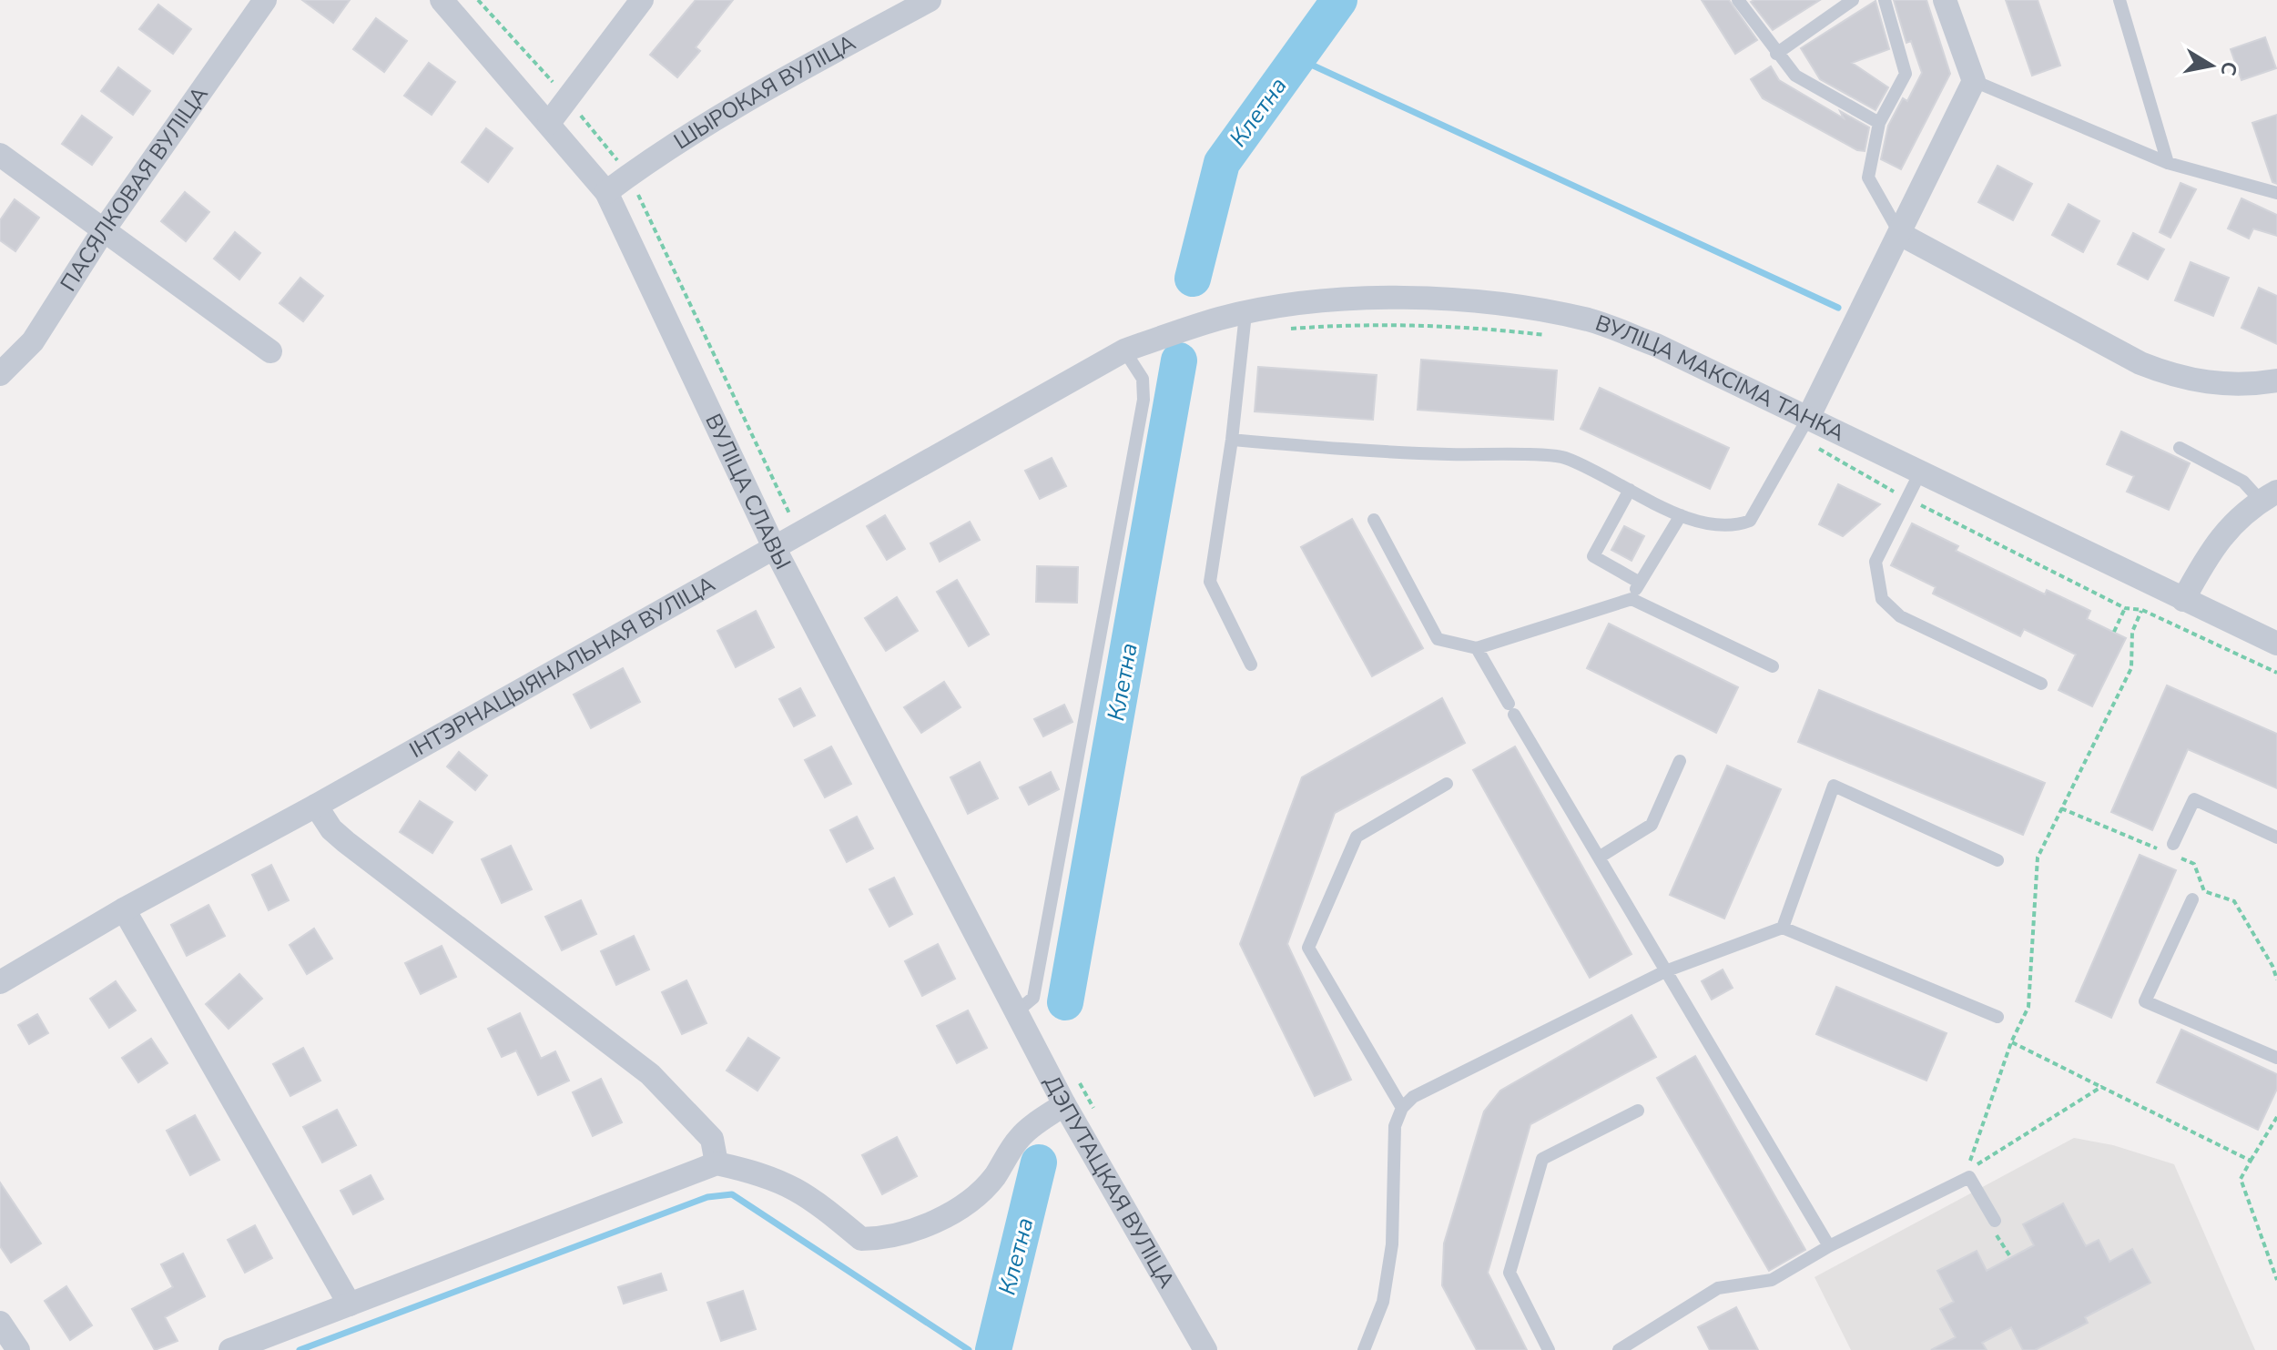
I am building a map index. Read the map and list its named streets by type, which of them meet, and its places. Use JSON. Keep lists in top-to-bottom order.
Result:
{
  "streets": {
    "street": [
      "ШЫРОКАЯ ВУЛІЦА",
      "ПАСЯЛКОВАЯ ВУЛІЦА",
      "ВУЛІЦА МАКСІМА ТАНКА",
      "ВУЛІЦА СЛАВЫ",
      "ІНТЭРНАЦЫЯНАЛЬНАЯ ВУЛІЦА",
      "ДЭПУТАЦКАЯ ВУЛІЦА"
    ]
  },
  "crossings": [
    ["ШЫРОКАЯ ВУЛІЦА", "ВУЛІЦА СЛАВЫ"],
    ["ВУЛІЦА МАКСІМА ТАНКА", "ІНТЭРНАЦЫЯНАЛЬНАЯ ВУЛІЦА"],
    ["ВУЛІЦА СЛАВЫ", "ІНТЭРНАЦЫЯНАЛЬНАЯ ВУЛІЦА"],
    ["ВУЛІЦА СЛАВЫ", "ДЭПУТАЦКАЯ ВУЛІЦА"]
  ],
  "water": ["Клетна"],
  "north": "right"
}
